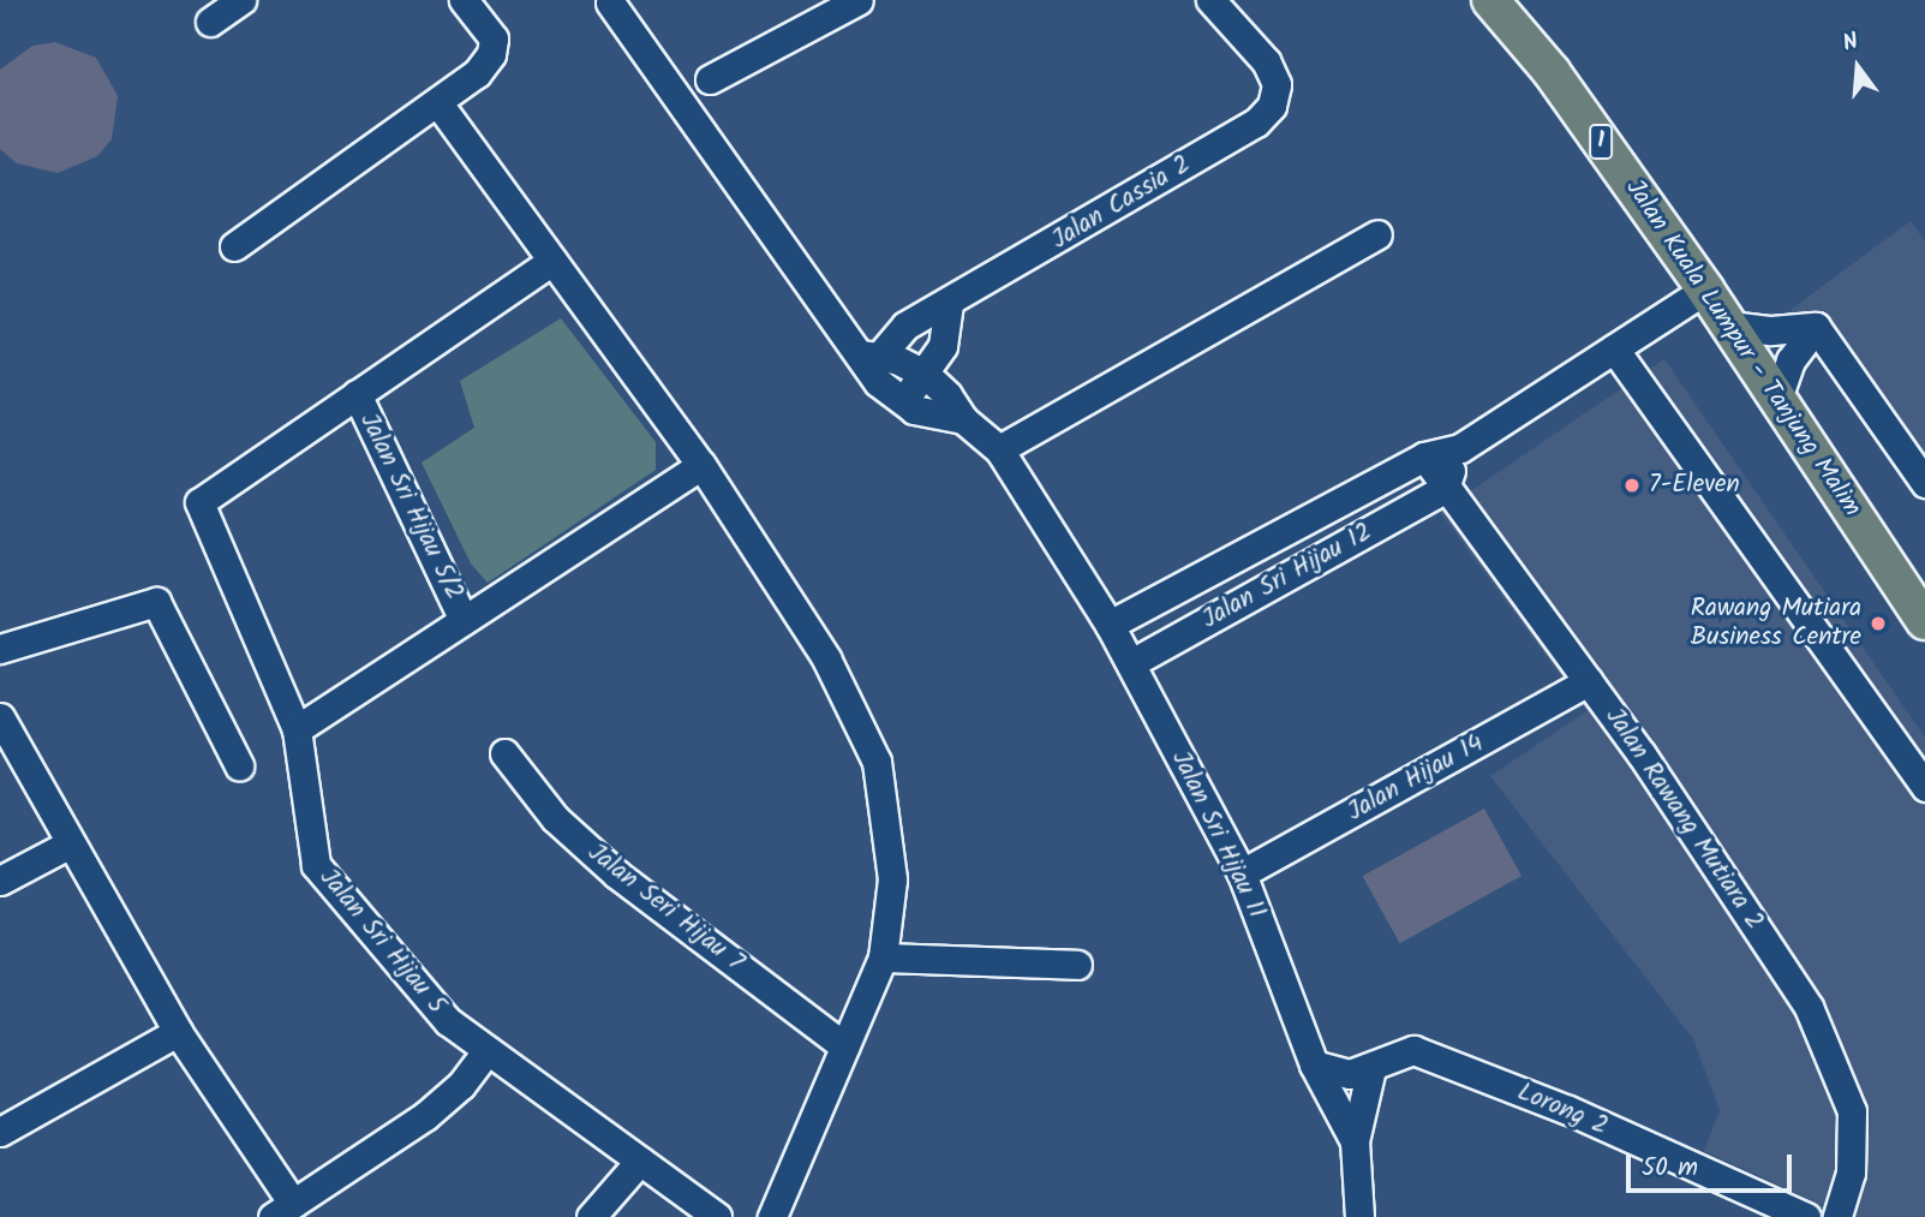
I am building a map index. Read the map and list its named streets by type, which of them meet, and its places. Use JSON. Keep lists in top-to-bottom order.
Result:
{
  "streets": {
    "main road": ["1", "Jalan Kuala Lumpur - Tanjung Malim"],
    "street": [
      "Jalan Cassia 2",
      "Jalan Sri Hijau 5/2",
      "Jalan Sri Hijau 12",
      "Jalan Hijau 14",
      "Jalan Rawang Mutiara 2",
      "Jalan Sri Hijau 11",
      "Jalan Seri Hijau 7",
      "Jalan Sri Hijau 5",
      "Lorong 2"
    ]
  },
  "crossings": [
    ["Jalan Kuala Lumpur - Tanjung Malim", "Jalan Sri Hijau 12"],
    ["Jalan Sri Hijau 5/2", "Jalan Sri Hijau 5"],
    ["Jalan Sri Hijau 12", "Jalan Rawang Mutiara 2"],
    ["Jalan Sri Hijau 12", "Jalan Sri Hijau 11"],
    ["Jalan Hijau 14", "Jalan Rawang Mutiara 2"],
    ["Jalan Hijau 14", "Jalan Sri Hijau 11"],
    ["Jalan Sri Hijau 11", "Lorong 2"]
  ],
  "places": ["7-Eleven", "Rawang Mutiara Business Centre"],
  "scale_bar": "50 m",
  "north": "top"
}
